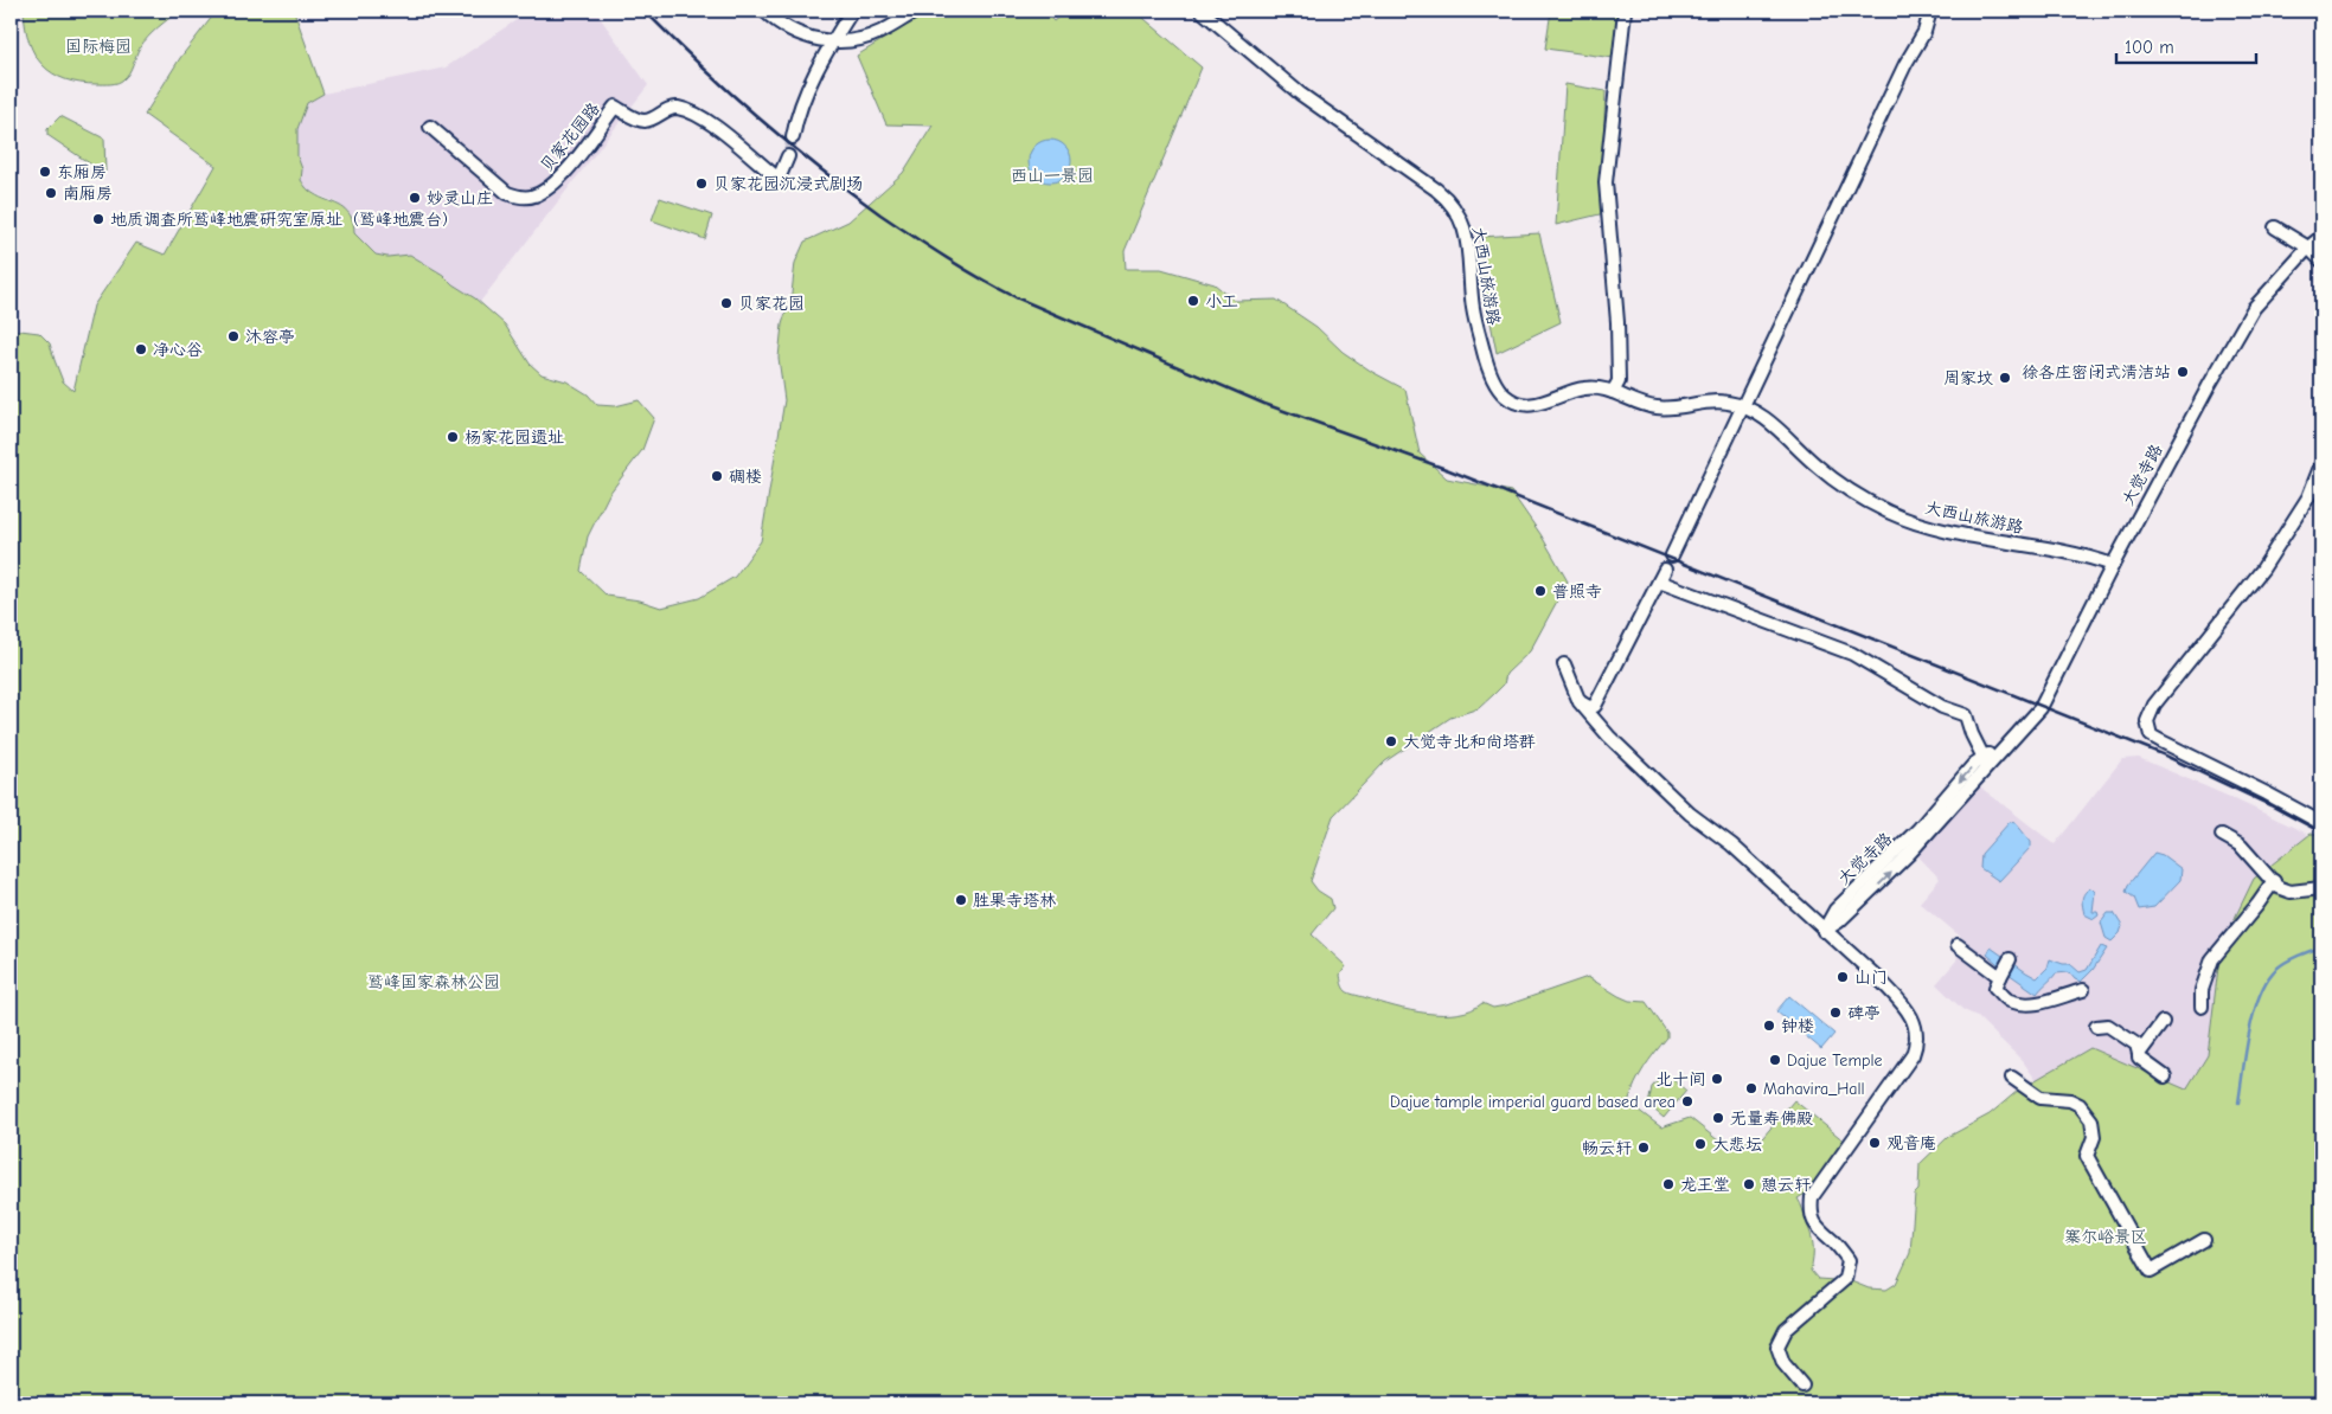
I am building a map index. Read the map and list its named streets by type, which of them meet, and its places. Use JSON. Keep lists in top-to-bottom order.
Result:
{
  "streets": {
    "street": ["贝家花园路", "大西山旅游路", "大觉寺路"]
  },
  "crossings": [
    ["大西山旅游路", "大觉寺路"]
  ],
  "parks": [
    "国际梅园",
    "西山一景园",
    "鹫峰国家森林公园",
    "寨尔峪景区"
  ],
  "places": [
    "东厢房",
    "贝家花园沉浸式剧场",
    "南厢房",
    "妙灵山庄",
    "地质调查所鹫峰地震研究室原址（鹫峰地震台）",
    "小工",
    "贝家花园",
    "沐容亭",
    "净心谷",
    "徐各庄密闭式清洁站",
    "周家坟",
    "杨家花园遗址",
    "碉楼",
    "普照寺",
    "大觉寺北和尚塔群",
    "胜果寺塔林",
    "山门",
    "碑亭",
    "钟楼",
    "Dajue Temple",
    "北十间",
    "Mahavira_Hall",
    "Dajue tample imperial guard based area",
    "无量寿佛殿",
    "观音庵",
    "大悲坛",
    "畅云轩",
    "龙王堂",
    "憩云轩"
  ],
  "scale_bar": "100 m"
}
